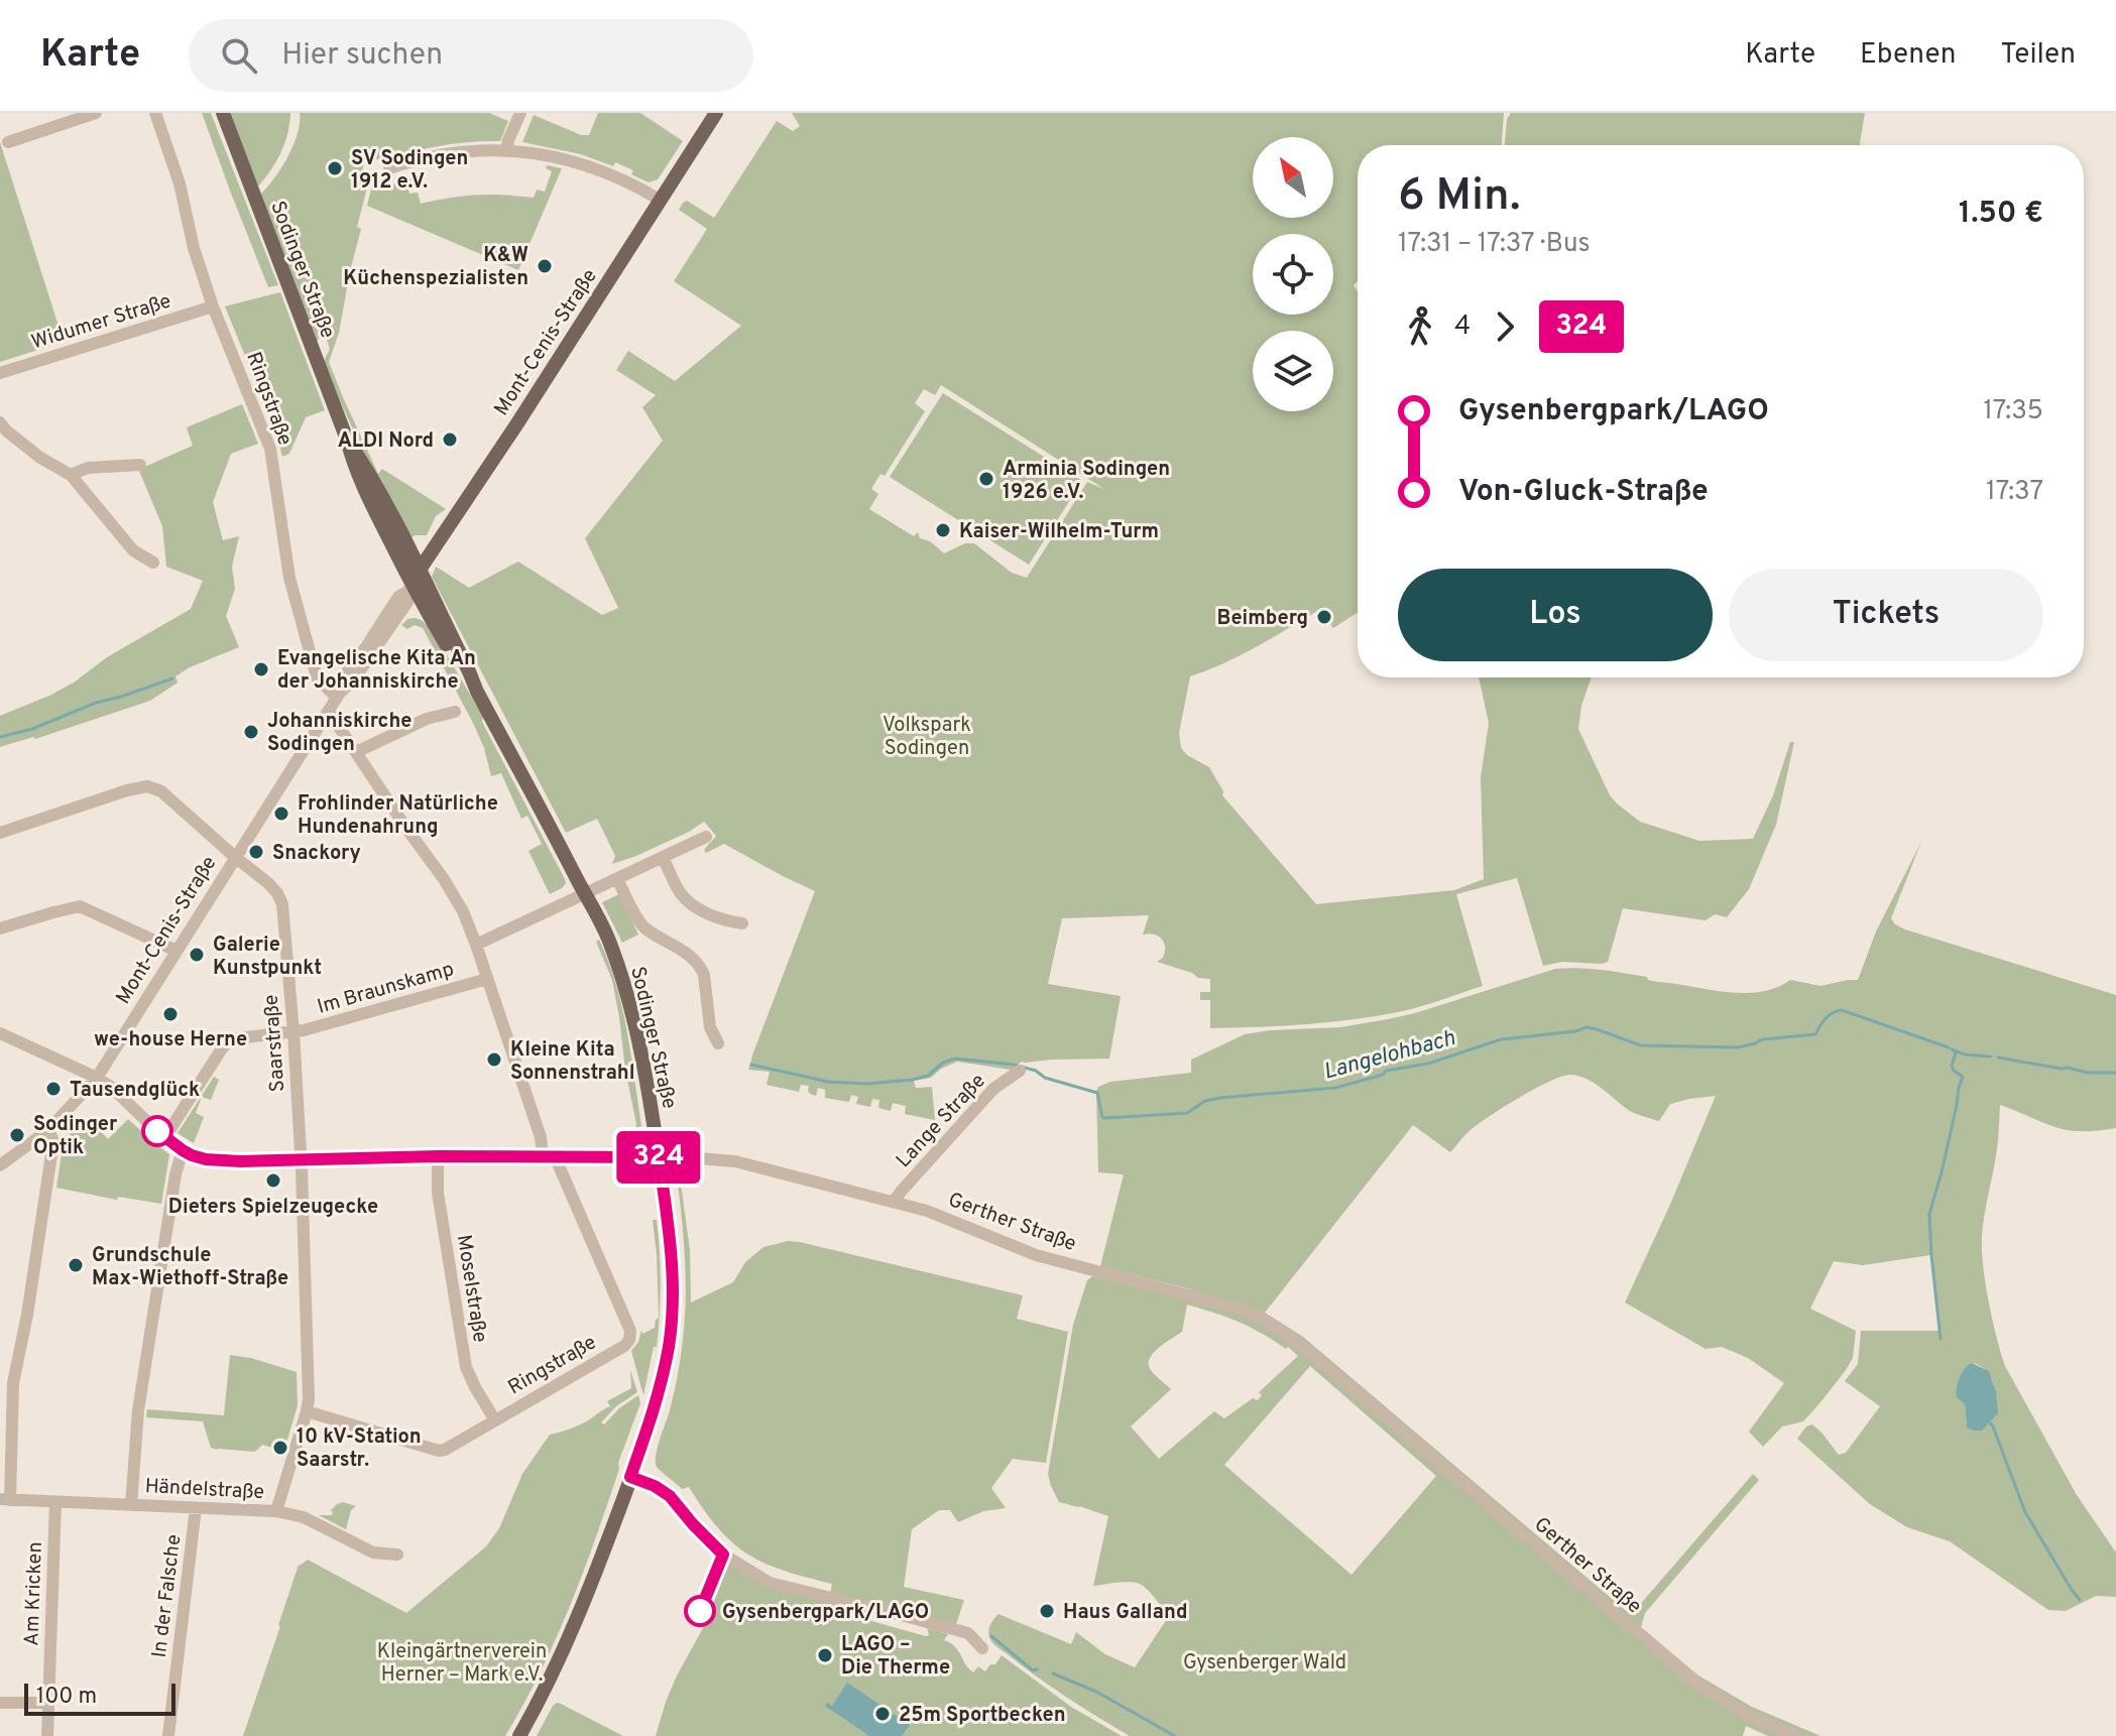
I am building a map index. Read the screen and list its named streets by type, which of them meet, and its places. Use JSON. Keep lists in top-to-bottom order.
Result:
{
  "streets": {
    "main road": ["Sodinger Straße", "Mont-Cenis-Straße"],
    "street": [
      "Widumer Straße",
      "Ringstraße",
      "Im Braunskamp",
      "Saarstraße",
      "Lange Straße",
      "Gerther Straße",
      "Moselstraße",
      "Händelstraße",
      "Am Kricken",
      "In der Falsche"
    ]
  },
  "crossings": [
    ["Sodinger Straße", "Mont-Cenis-Straße"],
    ["Sodinger Straße", "Gerther Straße"],
    ["Widumer Straße", "Ringstraße"],
    ["Mont-Cenis-Straße", "Ringstraße"],
    ["Mont-Cenis-Straße", "Saarstraße"],
    ["Mont-Cenis-Straße", "Gerther Straße"],
    ["Ringstraße", "Im Braunskamp"],
    ["Ringstraße", "Saarstraße"],
    ["Ringstraße", "Gerther Straße"],
    ["Ringstraße", "Moselstraße"],
    ["Im Braunskamp", "Saarstraße"],
    ["Im Braunskamp", "Gerther Straße"],
    ["Saarstraße", "Gerther Straße"],
    ["Saarstraße", "Händelstraße"],
    ["Lange Straße", "Gerther Straße"],
    ["Gerther Straße", "Moselstraße"],
    ["Händelstraße", "Am Kricken"],
    ["Händelstraße", "In der Falsche"]
  ],
  "water": ["Langelohbach"],
  "parks": ["Volkspark Sodingen", "Kleingärtnerverein Herner – Mark e.V.", "Gysenberger Wald"],
  "places": [
    "SV Sodingen 1912 e.V.",
    "K&W Küchenspezialisten",
    "ALDI Nord",
    "Arminia Sodingen 1926 e.V.",
    "Kaiser-Wilhelm-Turm",
    "Beimberg",
    "Evangelische Kita An der Johanniskirche",
    "Johanniskirche Sodingen",
    "Frohlinder Natürliche Hundenahrung",
    "Snackory",
    "Galerie Kunstpunkt",
    "we-house Herne",
    "Kleine Kita Sonnenstrahl",
    "Tausendglück",
    "Sodinger Optik",
    "Dieters Spielzeugecke",
    "Grundschule Max-Wiethoff-Straße",
    "10 kV-Station Saarstr.",
    "Gysenbergpark/LAGO",
    "Haus Galland",
    "LAGO – Die Therme",
    "25m Sportbecken"
  ],
  "lines": ["bus line 324"],
  "scale_bar": "100 m",
  "north": "top left",
  "page": {
    "header": "Karte",
    "search": "Hier suchen",
    "nav": ["Karte", "Ebenen", "Teilen"],
    "on_map": "324",
    "heading": ["6 Min.", "17:31 – 17:37 · Bus", "1.50 €"],
    "legs": ["4", "324"],
    "list": [
      {
        "name": "Gysenbergpark/LAGO",
        "value": "17:35"
      },
      {
        "name": "Von-Gluck-Straße",
        "value": "17:37"
      }
    ],
    "buttons": ["Los", "Tickets"],
    "scale": "100 m"
  }
}
